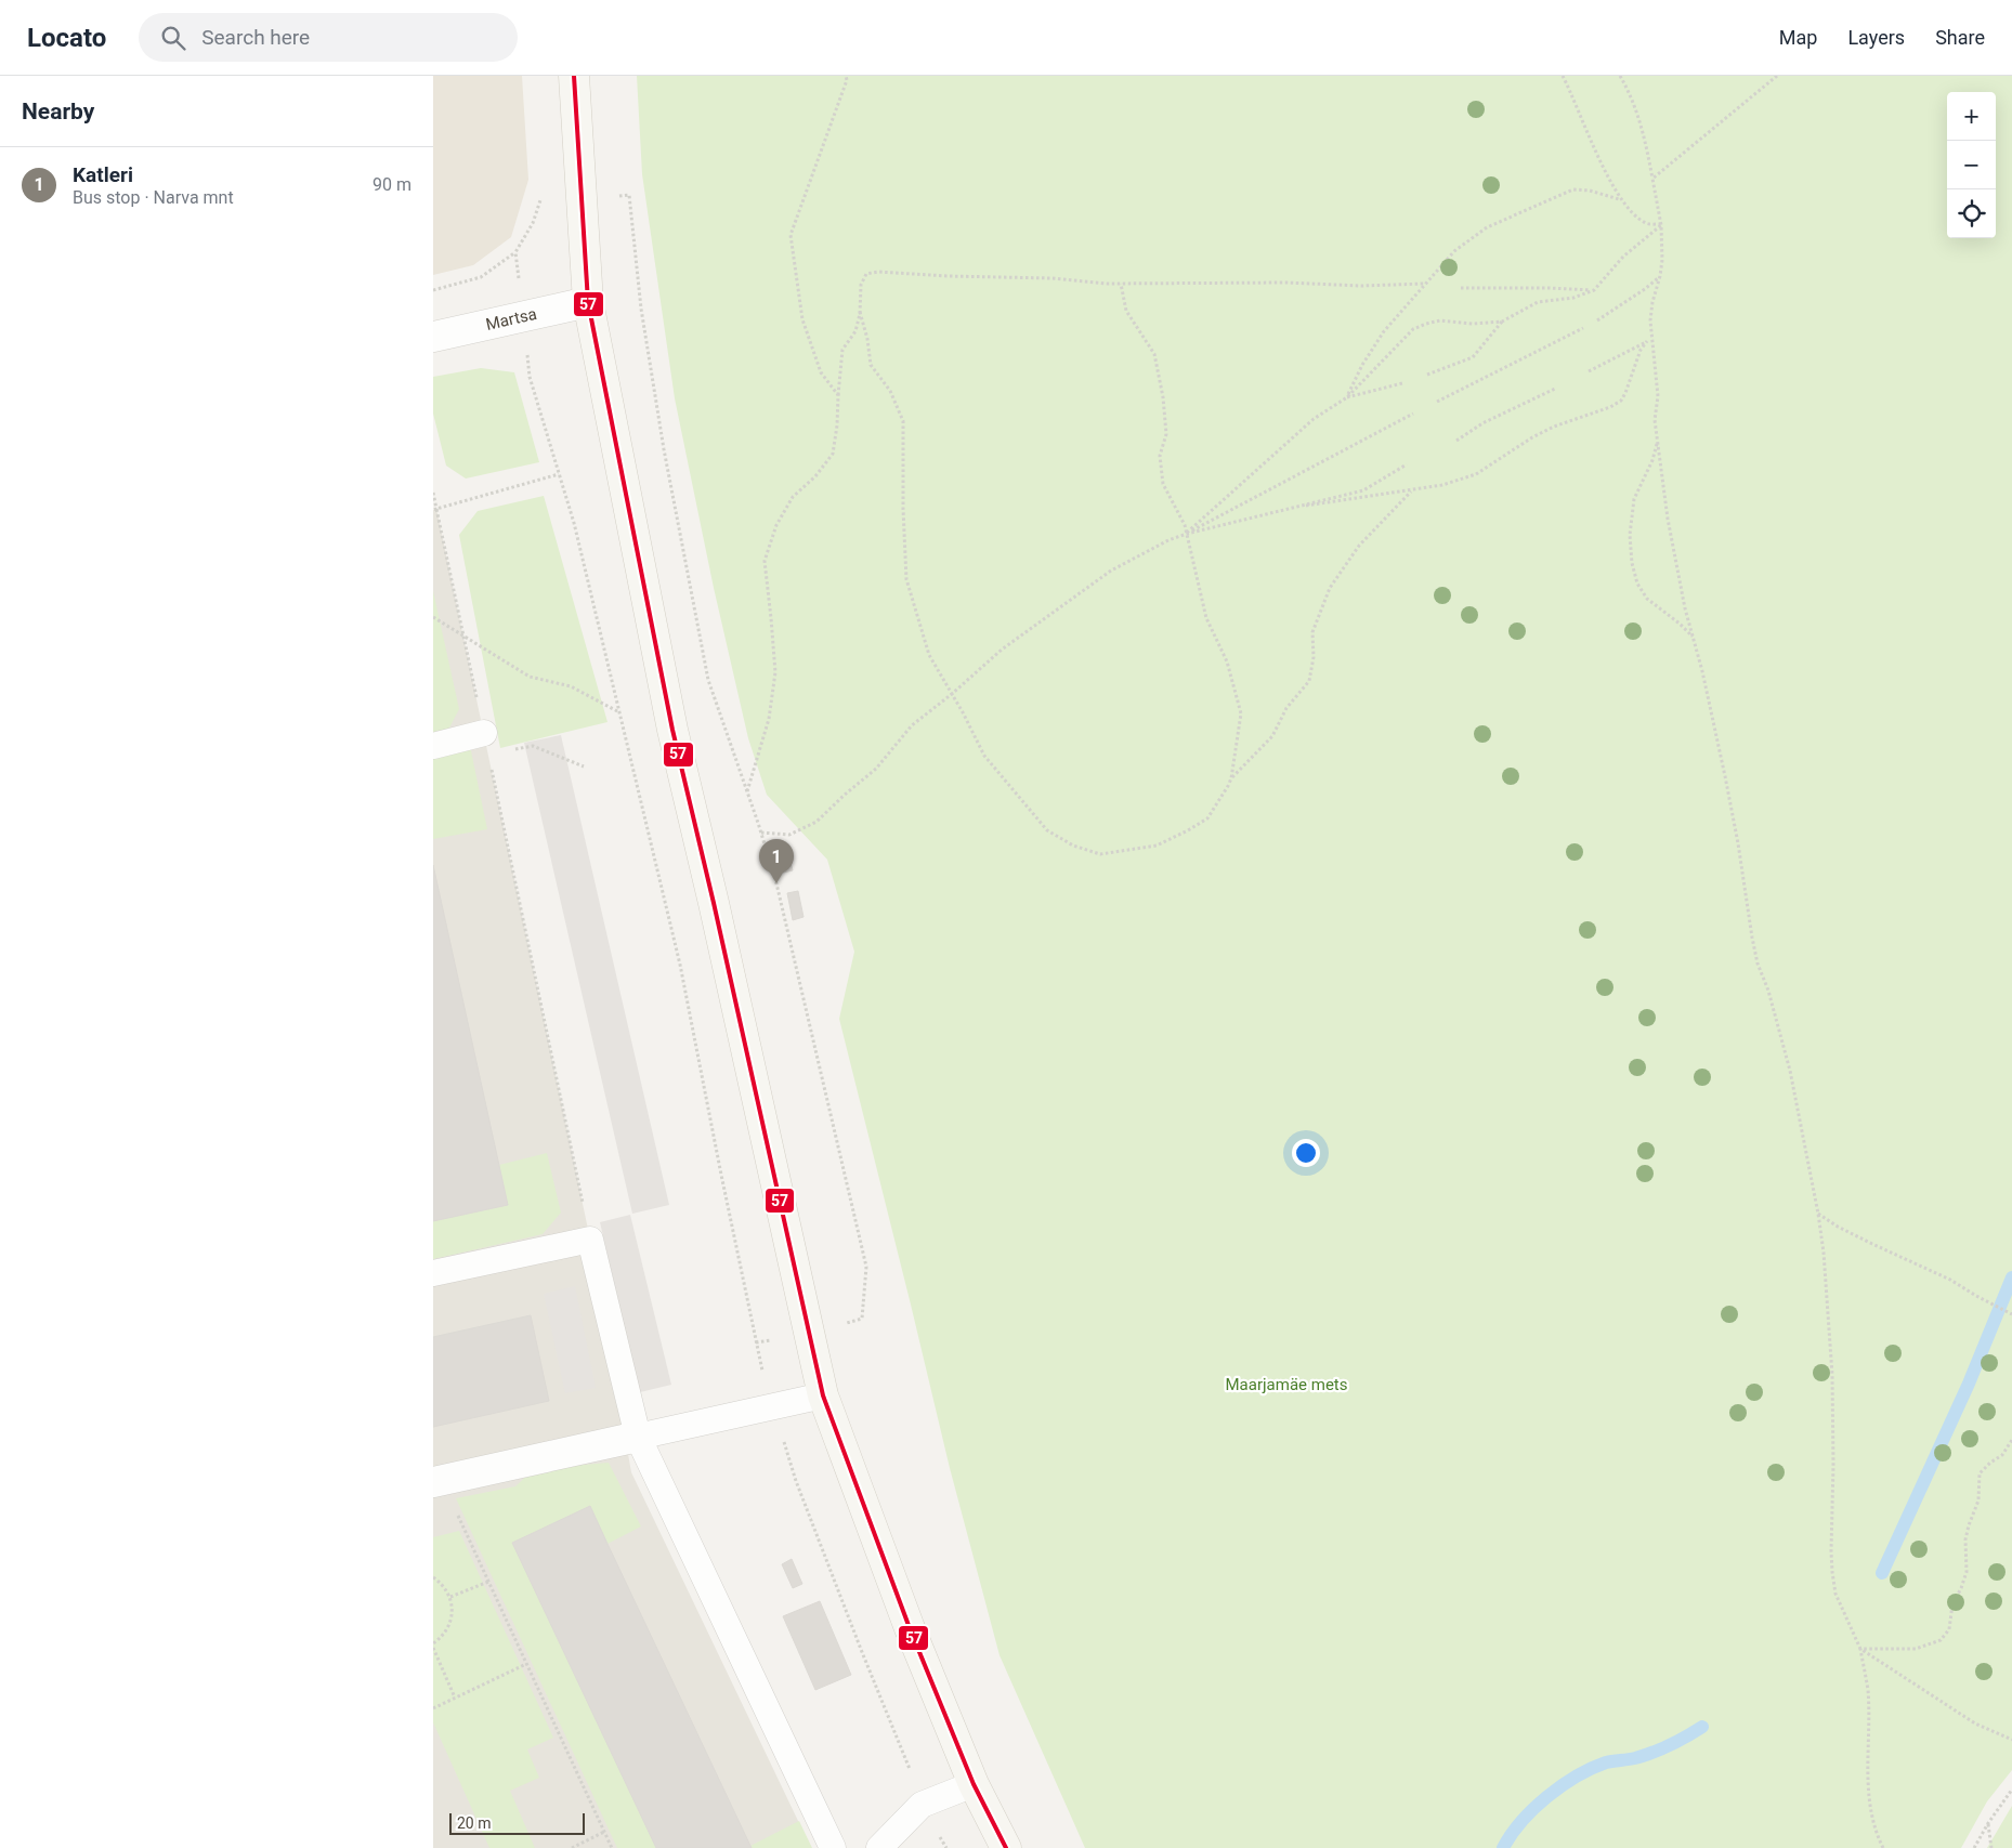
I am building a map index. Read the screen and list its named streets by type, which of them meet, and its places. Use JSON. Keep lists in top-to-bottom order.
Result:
{
  "streets": {
    "street": ["Martsa"]
  },
  "parks": ["Maarjamäe mets"],
  "lines": ["transit line 57"],
  "scale_bar": "20 m",
  "page": {
    "header": "Locato",
    "search": "Search here",
    "nav": ["Map", "Layers", "Share"],
    "heading": "Nearby",
    "map_buttons": ["+", "−"],
    "list": [
      {
        "mark": "1",
        "name": "Katleri",
        "note": "Bus stop · Narva mnt",
        "value": "90 m"
      }
    ],
    "pins": "1",
    "scale": "20 m"
  }
}
